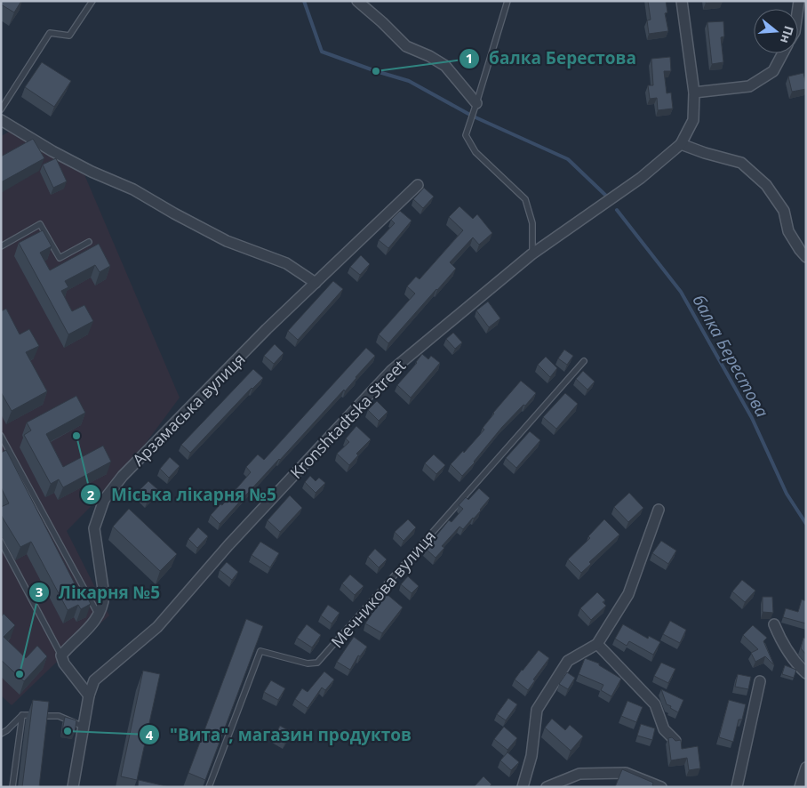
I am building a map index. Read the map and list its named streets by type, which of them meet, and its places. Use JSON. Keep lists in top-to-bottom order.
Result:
{
  "streets": {
    "street": ["Арзамаська вулиця", "Kronshtadtska Street"],
    "lane": ["Мечникова вулиця"]
  },
  "water": ["балка Берестова"],
  "places": [
    "балка Берестова",
    "Міська лікарня №5",
    "Лікарня №5",
    "\"Вита\", магазин продуктов"
  ],
  "north": "right"
}
